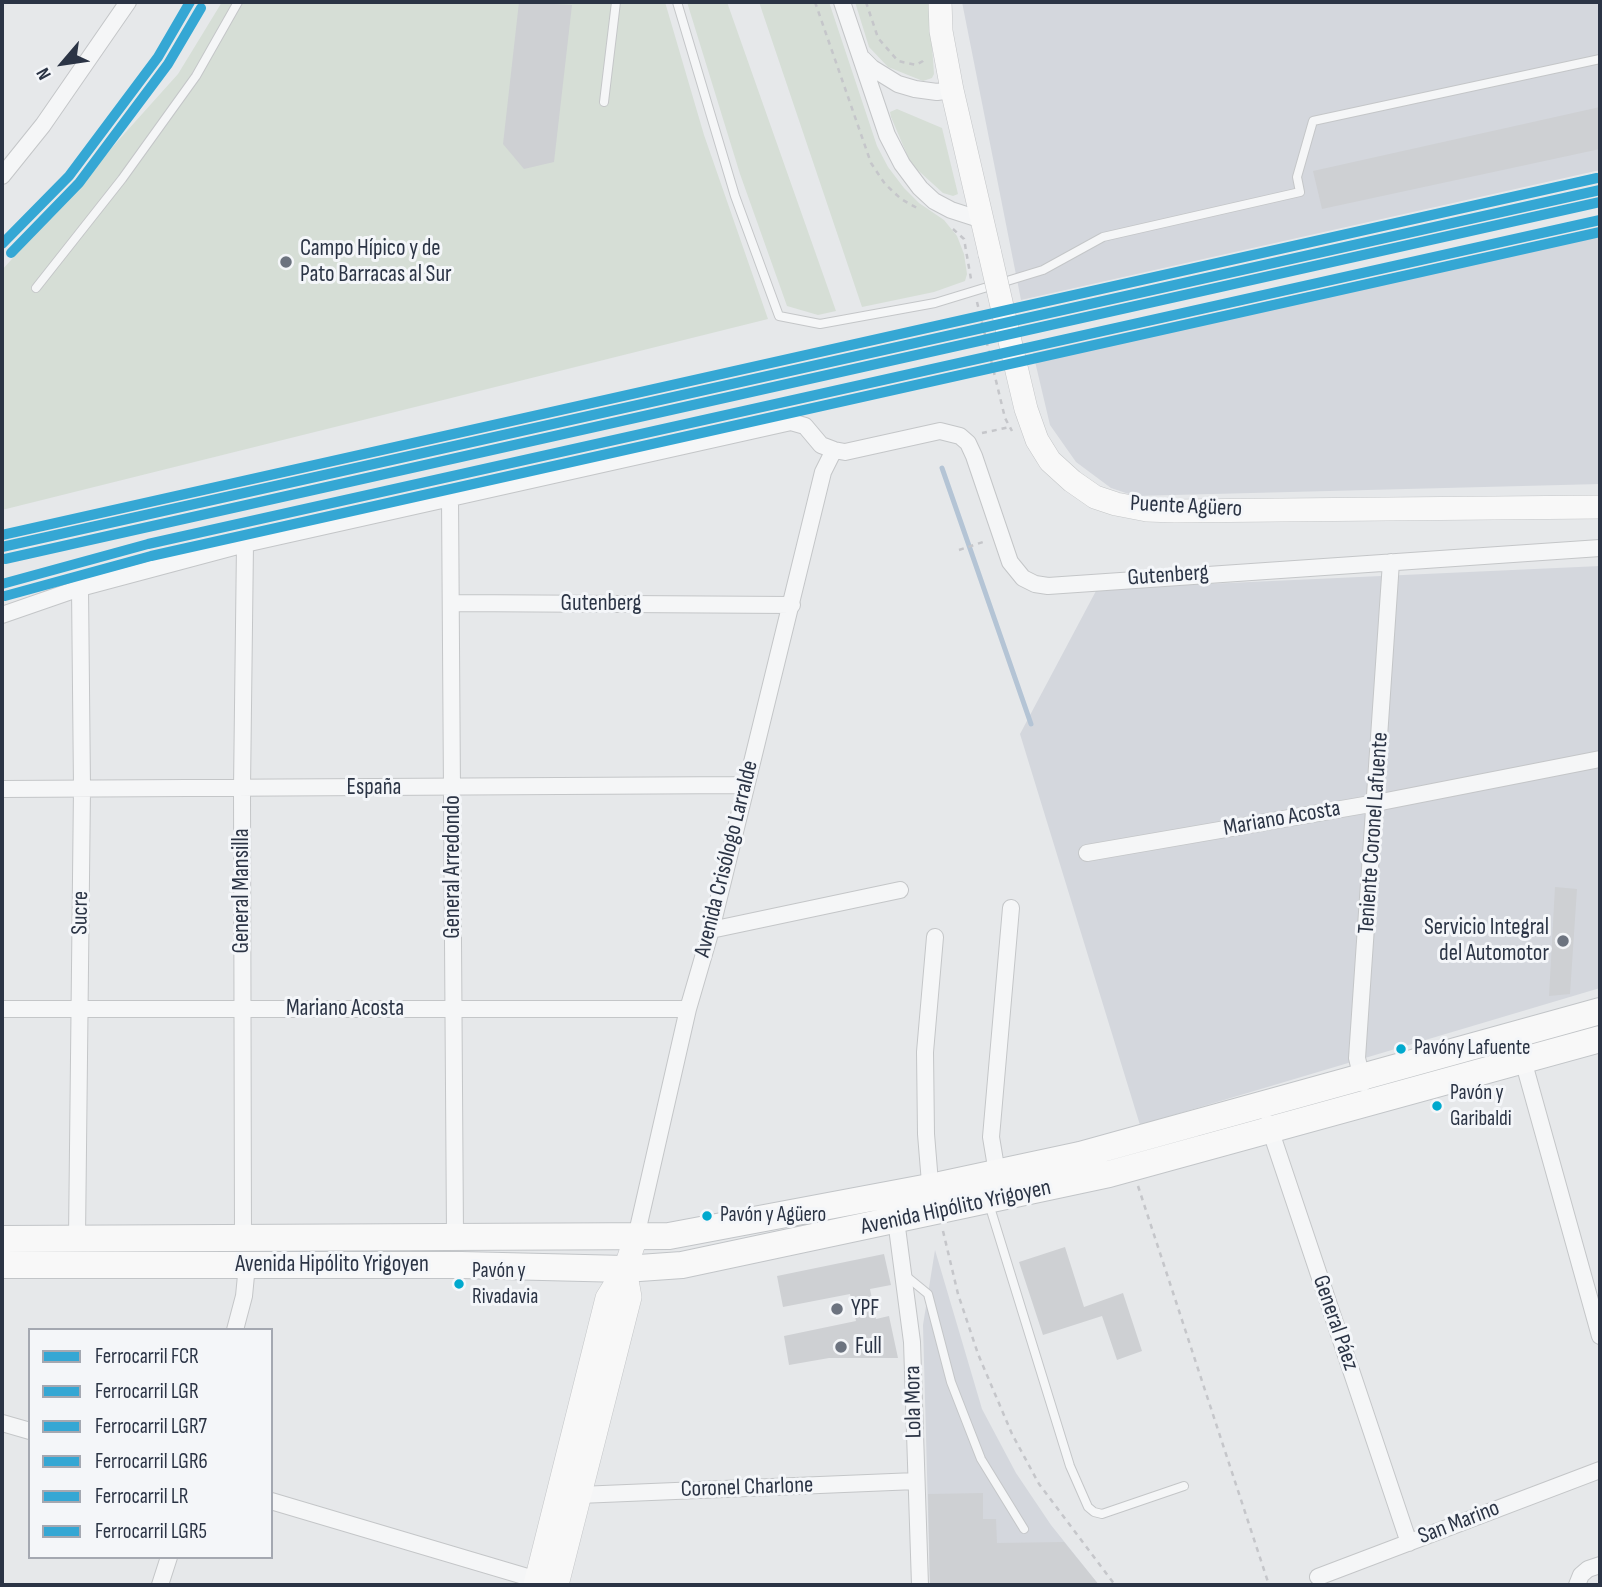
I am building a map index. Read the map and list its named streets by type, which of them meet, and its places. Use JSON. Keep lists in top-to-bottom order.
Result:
{
  "streets": {
    "main road": ["Avenida Hipólito Yrigoyen"],
    "street": [
      "Puente Agüero",
      "Gutenberg",
      "España",
      "Mariano Acosta",
      "Teniente Coronel Lafuente",
      "Avenida Crisólogo Larralde",
      "General Arredondo",
      "General Mansilla",
      "Sucre",
      "General Páez",
      "Lola Mora",
      "Coronel Charlone",
      "San Marino"
    ]
  },
  "crossings": [
    ["Gutenberg", "Teniente Coronel Lafuente"],
    ["Gutenberg", "Avenida Crisólogo Larralde"],
    ["Gutenberg", "General Arredondo"],
    ["España", "Avenida Crisólogo Larralde"],
    ["España", "General Arredondo"],
    ["España", "General Mansilla"],
    ["España", "Sucre"],
    ["Mariano Acosta", "Teniente Coronel Lafuente"],
    ["Mariano Acosta", "Avenida Crisólogo Larralde"],
    ["Mariano Acosta", "General Arredondo"],
    ["Mariano Acosta", "General Mansilla"],
    ["Mariano Acosta", "Sucre"],
    ["Teniente Coronel Lafuente", "Avenida Hipólito Yrigoyen"],
    ["Avenida Crisólogo Larralde", "Avenida Hipólito Yrigoyen"],
    ["General Arredondo", "Avenida Hipólito Yrigoyen"],
    ["General Mansilla", "Avenida Hipólito Yrigoyen"],
    ["Sucre", "Avenida Hipólito Yrigoyen"],
    ["Avenida Hipólito Yrigoyen", "General Páez"],
    ["Avenida Hipólito Yrigoyen", "Lola Mora"],
    ["General Páez", "San Marino"],
    ["Lola Mora", "Coronel Charlone"]
  ],
  "places": [
    "Campo Hípico y de Pato Barracas al Sur",
    "Servicio Integral del Automotor",
    "Pavóny Lafuente",
    "Pavón y Garibaldi",
    "Pavón y Agüero",
    "Pavón y Rivadavia",
    "YPF",
    "Full"
  ],
  "lines": [
    "rail line LGR5",
    "rail line LGR",
    "rail line LR",
    "rail line FCR",
    "rail line LGR7",
    "rail line LGR6"
  ],
  "legend": [
    "Ferrocarril FCR",
    "Ferrocarril LGR",
    "Ferrocarril LGR7",
    "Ferrocarril LGR6",
    "Ferrocarril LR",
    "Ferrocarril LGR5"
  ],
  "north": "bottom left"
}
